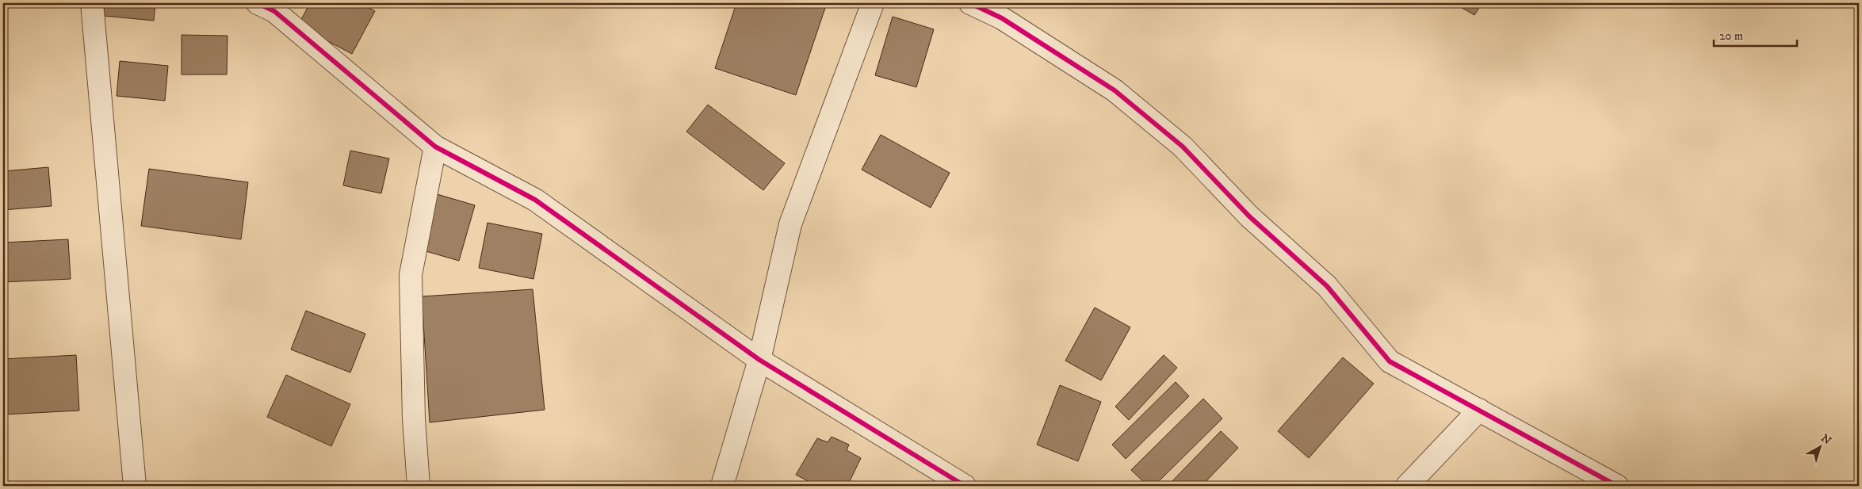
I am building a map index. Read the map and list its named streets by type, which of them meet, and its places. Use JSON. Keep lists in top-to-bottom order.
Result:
{
  "scale_bar": "20 m",
  "north": "top right"
}
